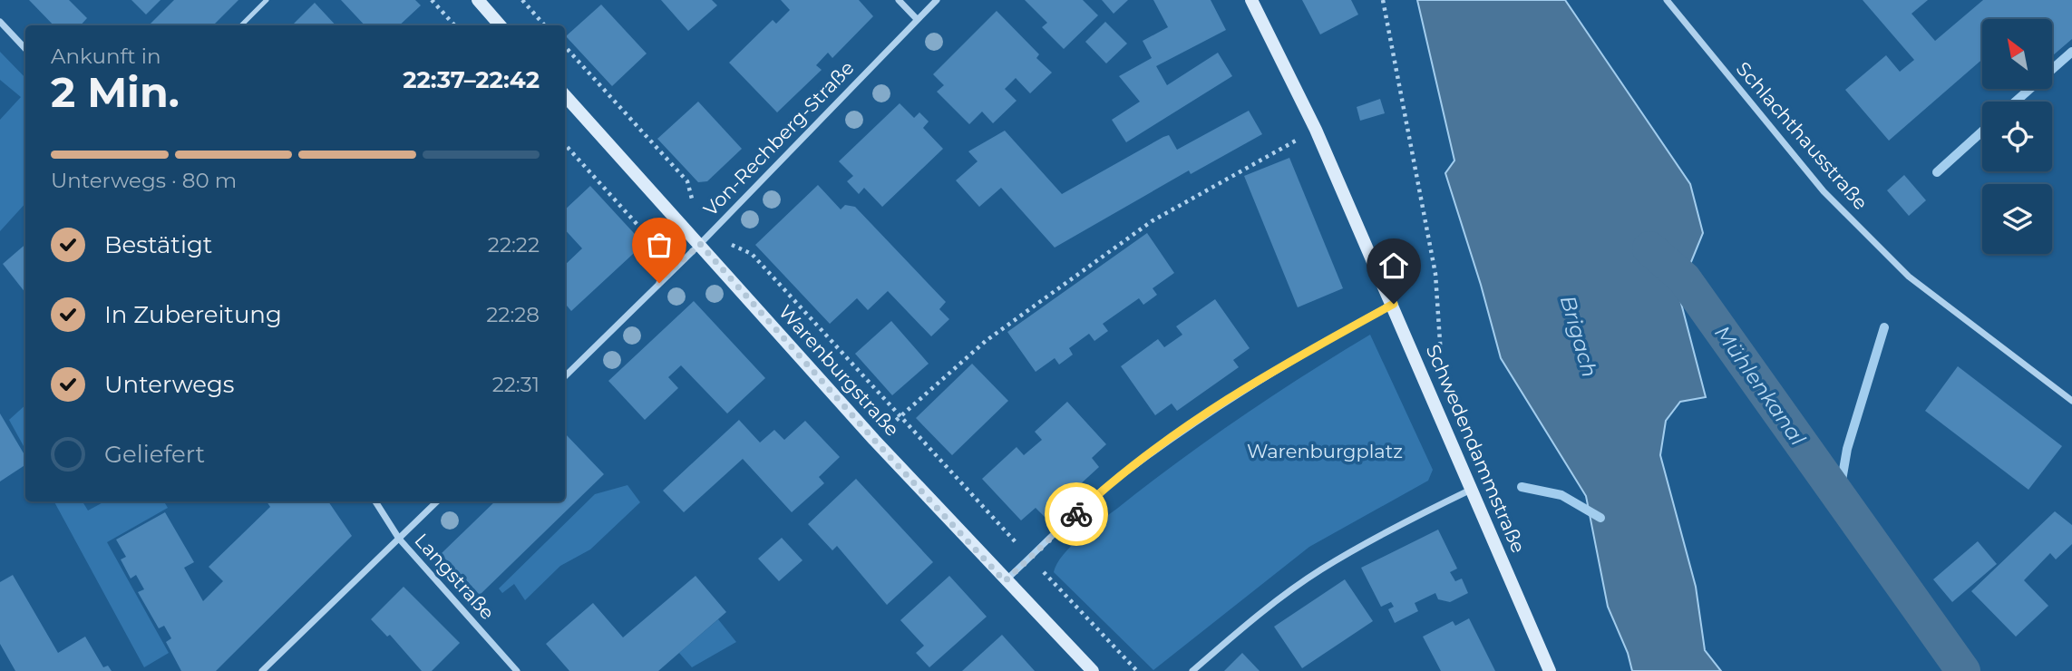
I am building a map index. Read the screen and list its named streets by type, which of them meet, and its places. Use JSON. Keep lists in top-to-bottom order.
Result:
{
  "streets": {
    "street": [
      "Schlachthausstraße",
      "Von-Rechberg-Straße",
      "Warenburgstraße",
      "Schwedendammstraße",
      "Langstraße"
    ]
  },
  "crossings": [
    ["Von-Rechberg-Straße", "Warenburgstraße"]
  ],
  "water": ["Brigach", "Mühlenkanal"],
  "parks": ["Warenburgplatz"],
  "north": "top left",
  "page": {
    "heading": ["2 Min.", "Ankunft in", "22:37–22:42"],
    "bar": "Unterwegs · 80 m",
    "list": [
      ["Bestätigt", "22:22"],
      ["In Zubereitung", "22:28"],
      ["Unterwegs", "22:31"],
      "Geliefert"
    ]
  }
}
